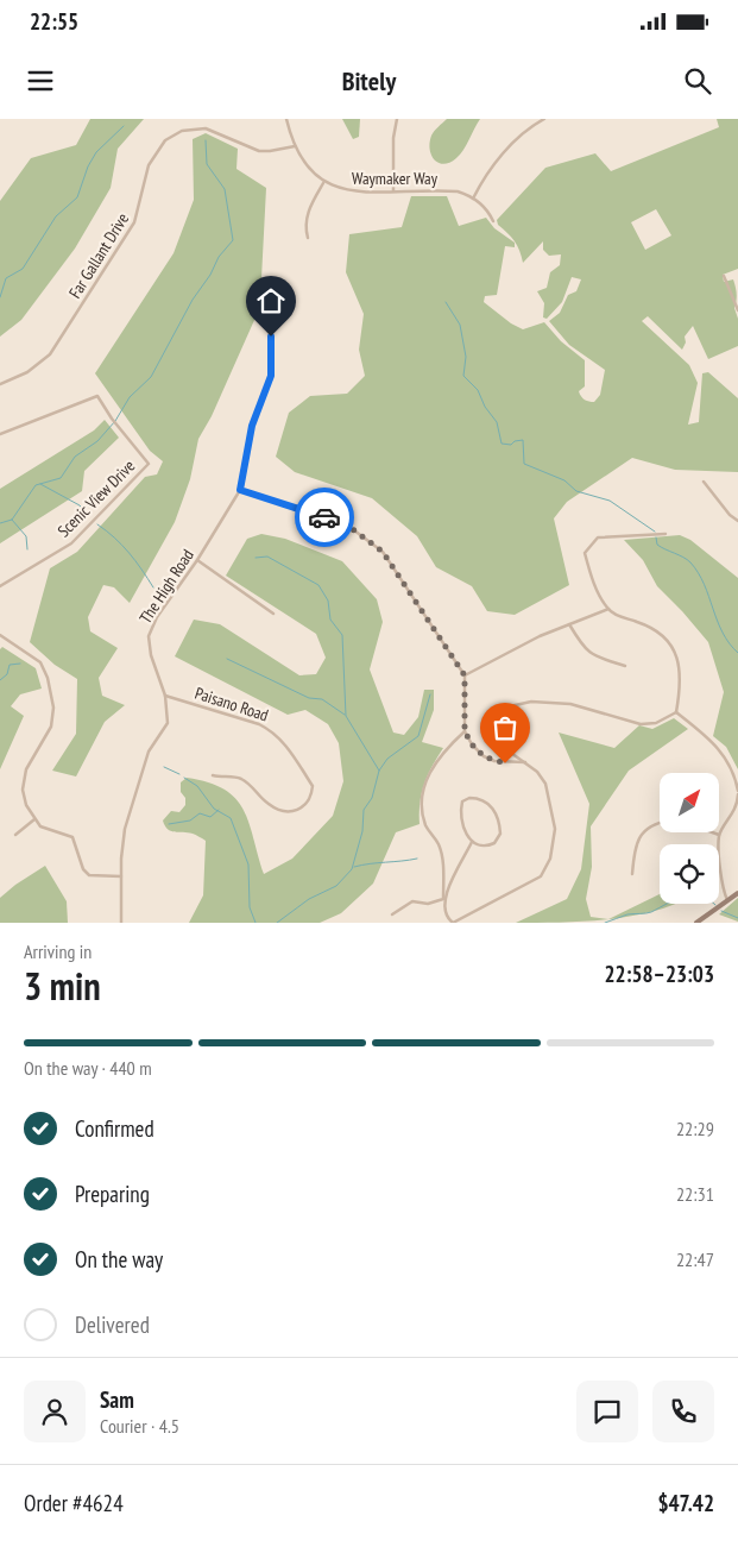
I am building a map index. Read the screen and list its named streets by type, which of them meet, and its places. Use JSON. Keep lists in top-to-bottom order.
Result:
{
  "streets": {
    "street": [
      "Waymaker Way",
      "Far Gallant Drive",
      "Scenic View Drive",
      "The High Road",
      "Paisano Road"
    ]
  },
  "crossings": [
    ["The High Road", "Paisano Road"]
  ],
  "north": "top right",
  "page": {
    "status": "22:55",
    "header": "Bitely",
    "heading": ["3 min", "Arriving in", "22:58–23:03"],
    "panel": [
      "Sam",
      "Courier · 4.5",
      "Order #4624",
      "$47.42"
    ],
    "bar": "On the way · 440 m",
    "list": [
      ["Confirmed", "22:29"],
      ["Preparing", "22:31"],
      ["On the way", "22:47"],
      "Delivered"
    ]
  }
}
